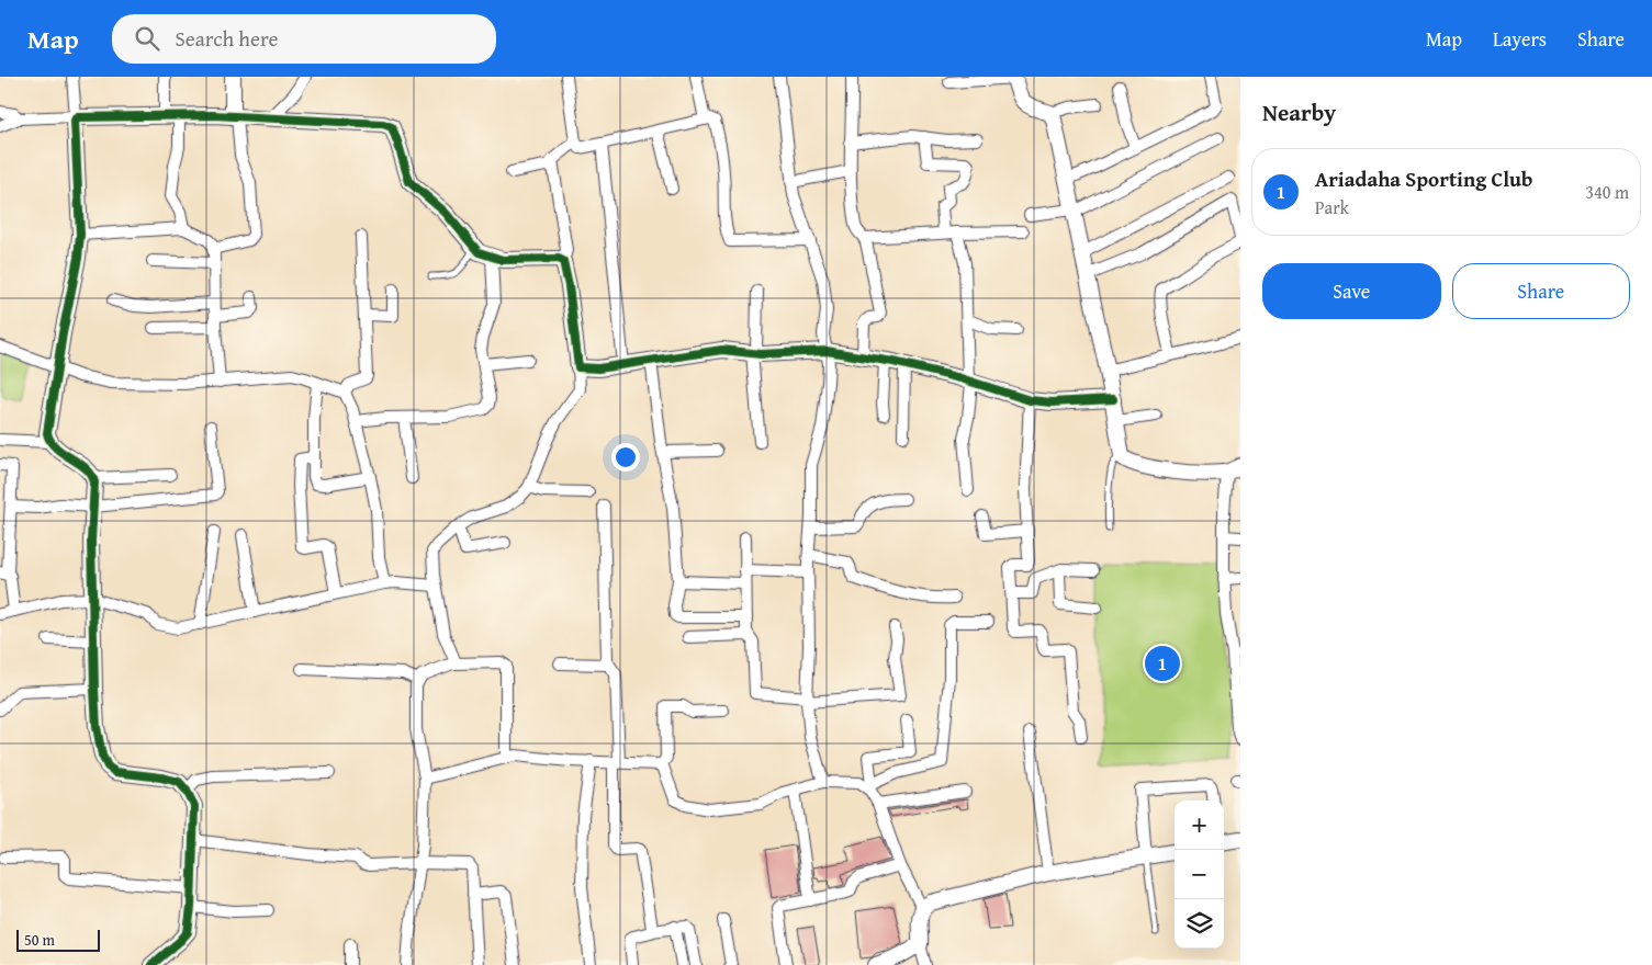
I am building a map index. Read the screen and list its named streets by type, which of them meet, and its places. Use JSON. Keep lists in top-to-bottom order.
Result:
{
  "scale_bar": "50 m",
  "page": {
    "header": "Map",
    "search": "Search here",
    "nav": ["Map", "Layers", "Share"],
    "heading": "Nearby",
    "list": [
      {
        "mark": "1",
        "name": "Ariadaha Sporting Club",
        "note": "Park",
        "value": "340 m"
      }
    ],
    "buttons": ["Save", "Share"],
    "pins": "1",
    "map_buttons": ["+", "−"],
    "scale": "50 m"
  }
}
